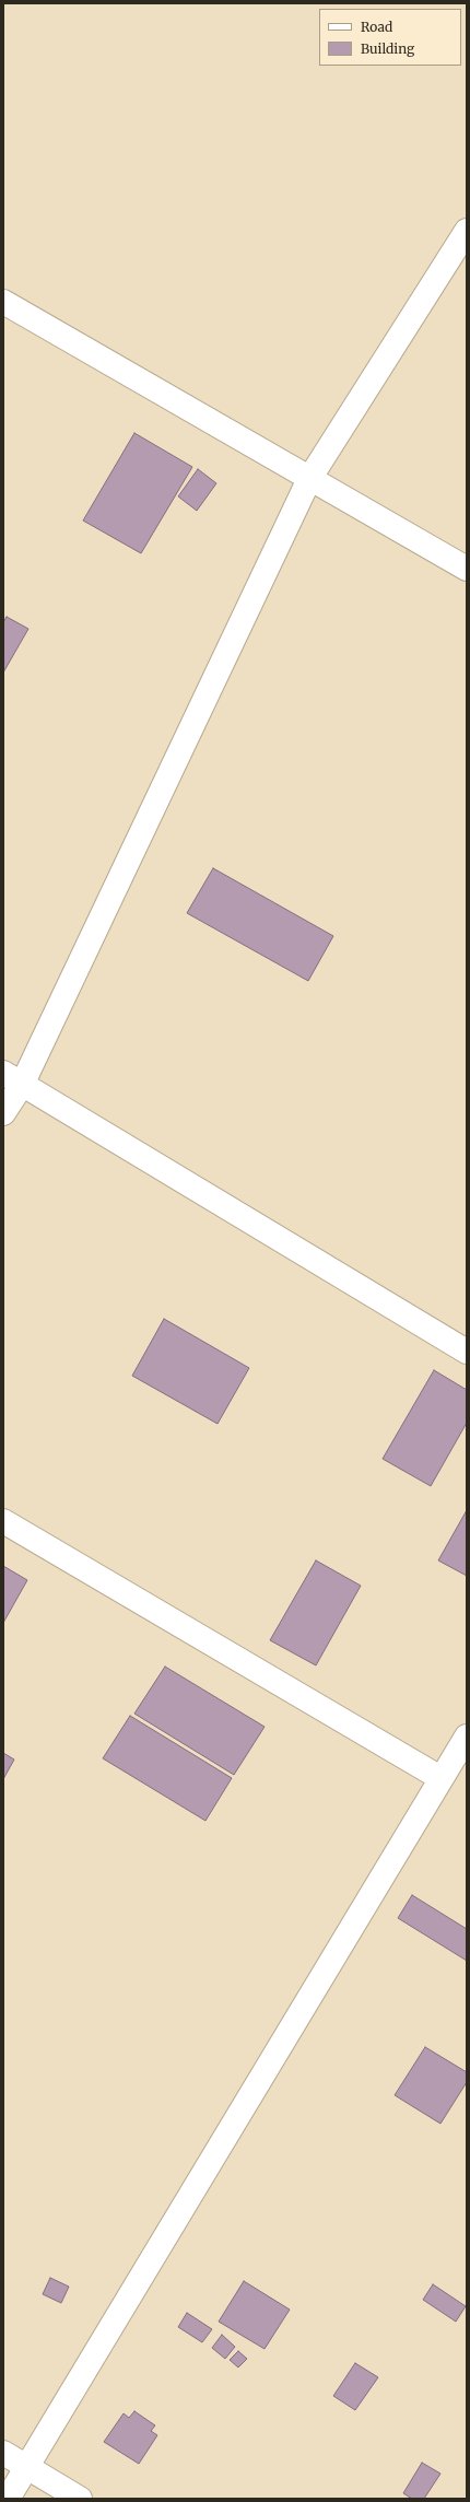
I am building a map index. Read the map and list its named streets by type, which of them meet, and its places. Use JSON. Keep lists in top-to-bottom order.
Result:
{
  "legend": ["Road", "Building"]
}
